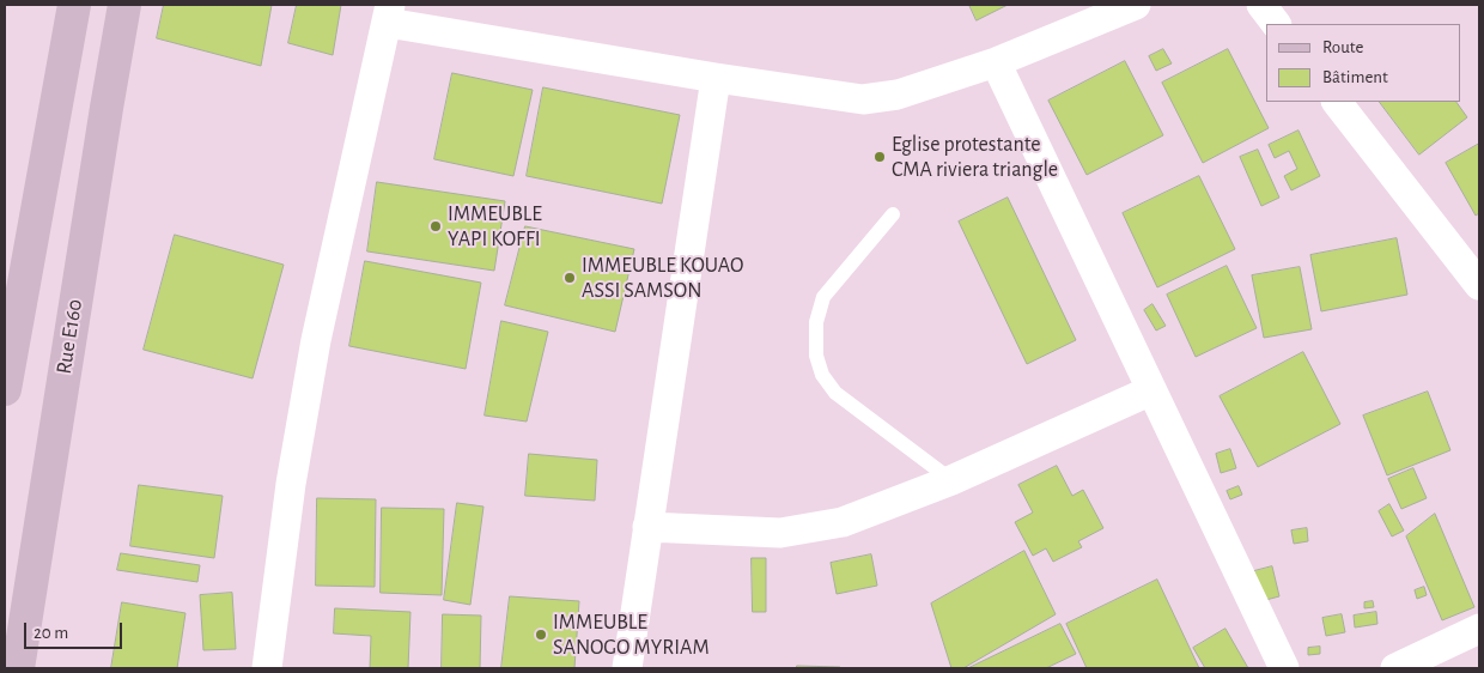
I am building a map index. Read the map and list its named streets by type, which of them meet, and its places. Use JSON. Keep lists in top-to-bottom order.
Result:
{
  "streets": {
    "street": ["Rue E160"]
  },
  "places": [
    "Eglise protestante CMA riviera triangle",
    "IMMEUBLE YAPI KOFFI",
    "IMMEUBLE KOUAO ASSI SAMSON",
    "IMMEUBLE SANOGO MYRIAM"
  ],
  "legend": ["Route", "Bâtiment"],
  "scale_bar": "20 m"
}
